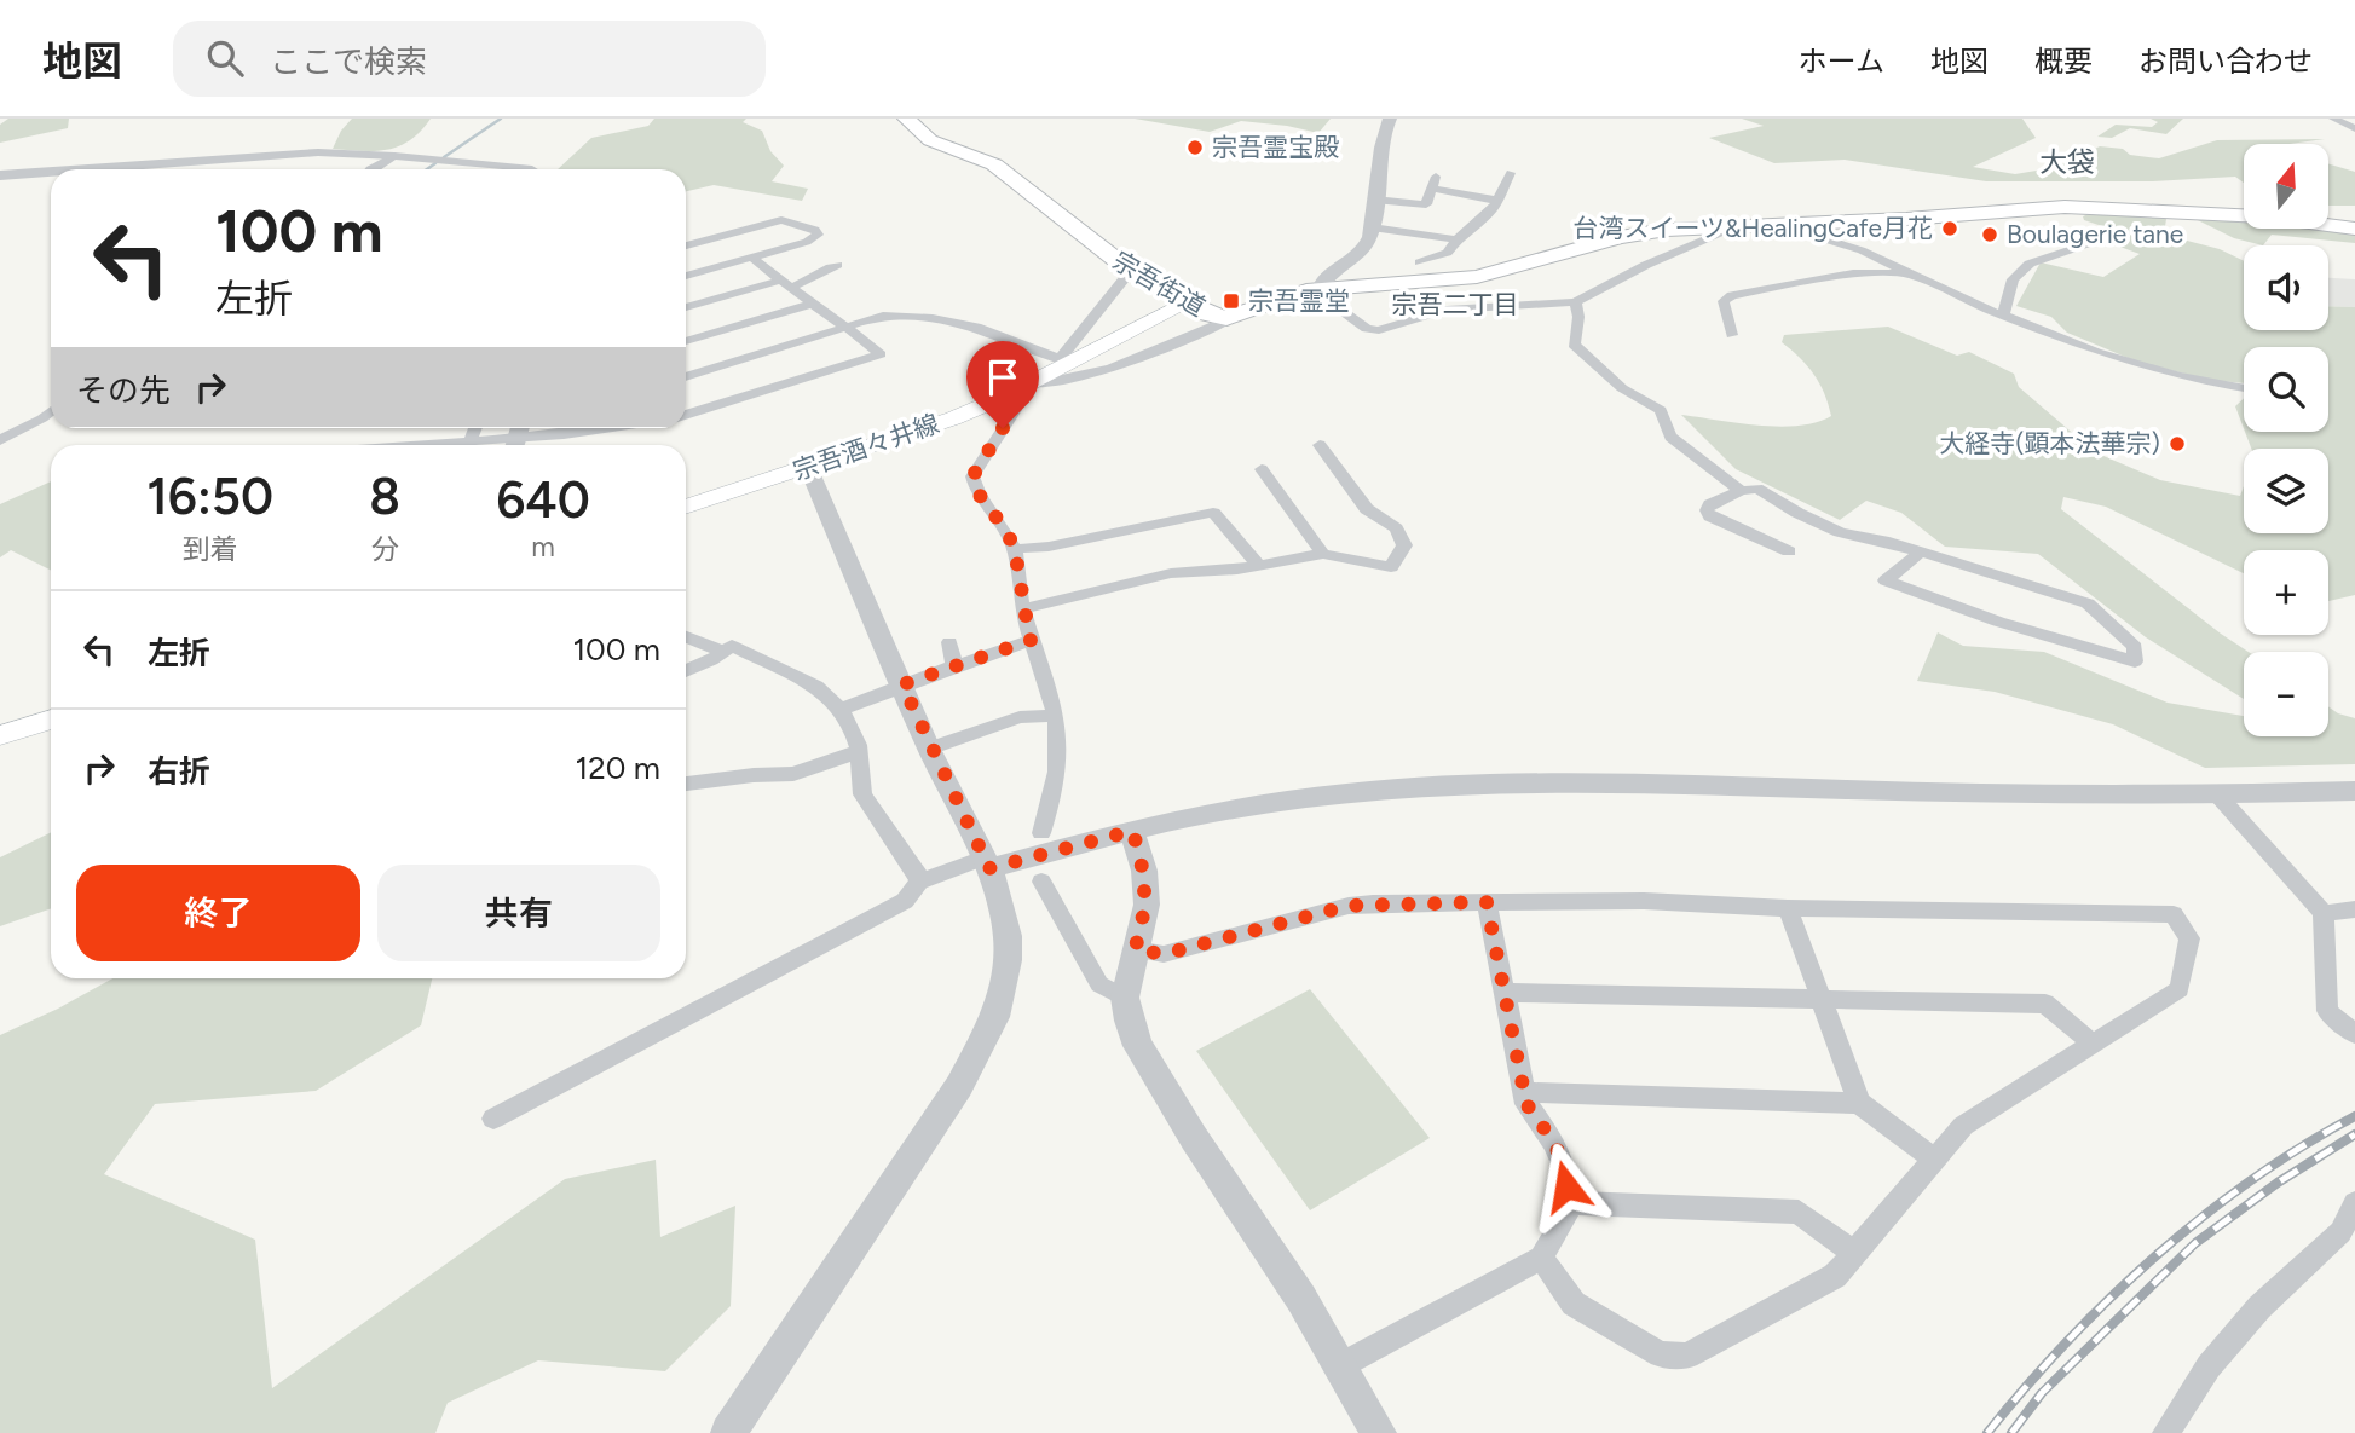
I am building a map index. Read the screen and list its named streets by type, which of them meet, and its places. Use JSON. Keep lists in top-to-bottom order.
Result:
{
  "streets": {
    "highway": ["宗吾街道"],
    "main road": ["宗吾酒々井線"]
  },
  "crossings": [
    ["宗吾街道", "宗吾酒々井線"]
  ],
  "districts": ["大袋", "宗吾二丁目"],
  "places": {
    "other": [
      "宗吾霊宝殿",
      "台湾スイーツ&HealingCafe月花",
      "Boulagerie tane",
      "大経寺(顕本法華宗)"
    ],
    "transit": ["宗吾霊堂"]
  },
  "north": "top",
  "page": {
    "header": "地図",
    "search": "ここで検索",
    "nav": [
      "ホーム",
      "地図",
      "概要",
      "お問い合わせ"
    ],
    "map_buttons": ["+", "−"],
    "turn": ["100 m", "左折"],
    "then": "その先",
    "eta": [
      "16:50",
      "到着",
      "8",
      "分",
      "640",
      "m"
    ],
    "list": [
      {
        "name": "左折",
        "value": "100 m"
      },
      {
        "name": "右折",
        "value": "120 m"
      }
    ],
    "buttons": ["終了", "共有"]
  }
}
